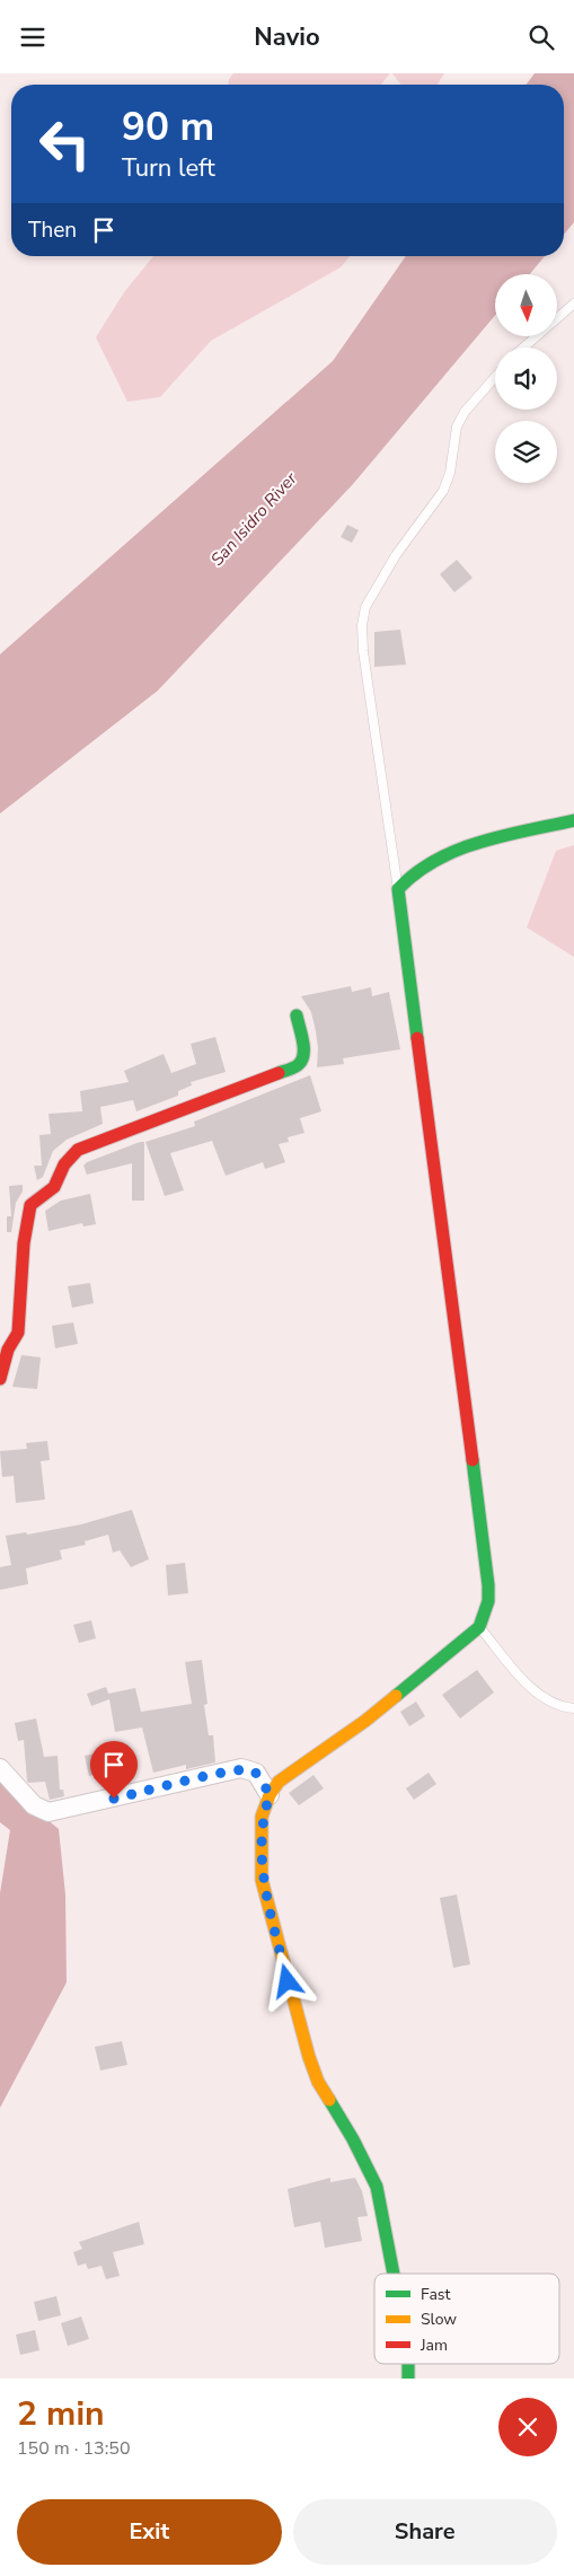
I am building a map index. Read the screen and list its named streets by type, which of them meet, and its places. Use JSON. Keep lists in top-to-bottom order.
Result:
{
  "water": ["San Isidro River"],
  "legend": ["Fast", "Slow", "Jam"],
  "north": "bottom",
  "page": {
    "header": "Navio",
    "turn": ["90 m", "Turn left"],
    "then": "Then",
    "heading": ["2 min", "150 m · 13:50"],
    "buttons": ["Exit", "Share"]
  }
}
